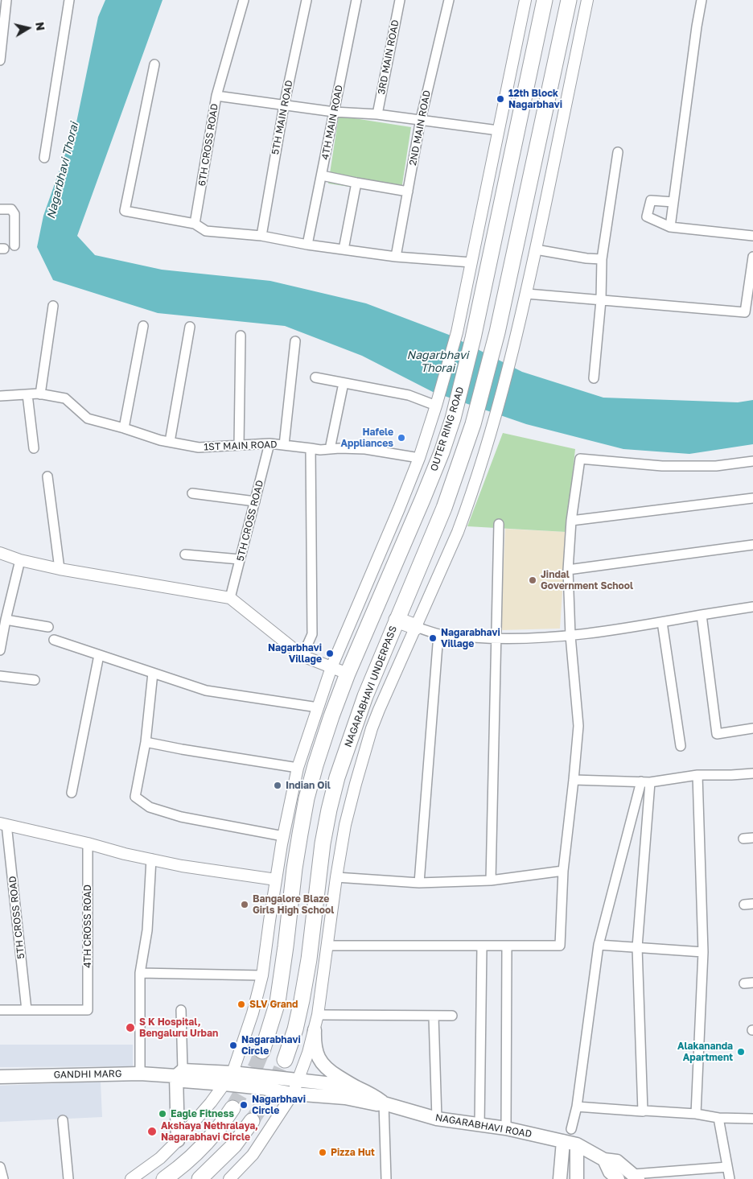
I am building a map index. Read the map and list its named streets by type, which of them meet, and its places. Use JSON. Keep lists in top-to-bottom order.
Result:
{
  "streets": {
    "highway": ["OUTER RING ROAD", "NAGARABHAVI UNDERPASS"],
    "main road": ["GANDHI MARG", "NAGARABHAVI ROAD"],
    "street": [
      "3RD MAIN ROAD",
      "5TH MAIN ROAD",
      "4TH MAIN ROAD",
      "2ND MAIN ROAD",
      "6TH CROSS ROAD",
      "1ST MAIN ROAD",
      "5TH CROSS ROAD",
      "4TH CROSS ROAD"
    ]
  },
  "crossings": [
    ["1ST MAIN ROAD", "5TH CROSS ROAD"],
    ["5TH CROSS ROAD", "4TH CROSS ROAD"],
    ["GANDHI MARG", "NAGARABHAVI ROAD"]
  ],
  "water": ["Nagarbhavi Thorai"],
  "places": [
    "12th Block Nagarbhavi",
    "Hafele Appliances",
    "Jindal Government School",
    "Nagarabhavi Village",
    "Nagarbhavi Village",
    "Indian Oil",
    "Bangalore Blaze Girls High School",
    "SLV Grand",
    "S K Hospital, Bengaluru Urban",
    "Nagarabhavi Circle",
    "Alakananda Apartment",
    "Nagarbhavi Circle",
    "Eagle Fitness",
    "Akshaya Nethralaya, Nagarabhavi Circle",
    "Pizza Hut"
  ],
  "north": "right"
}
